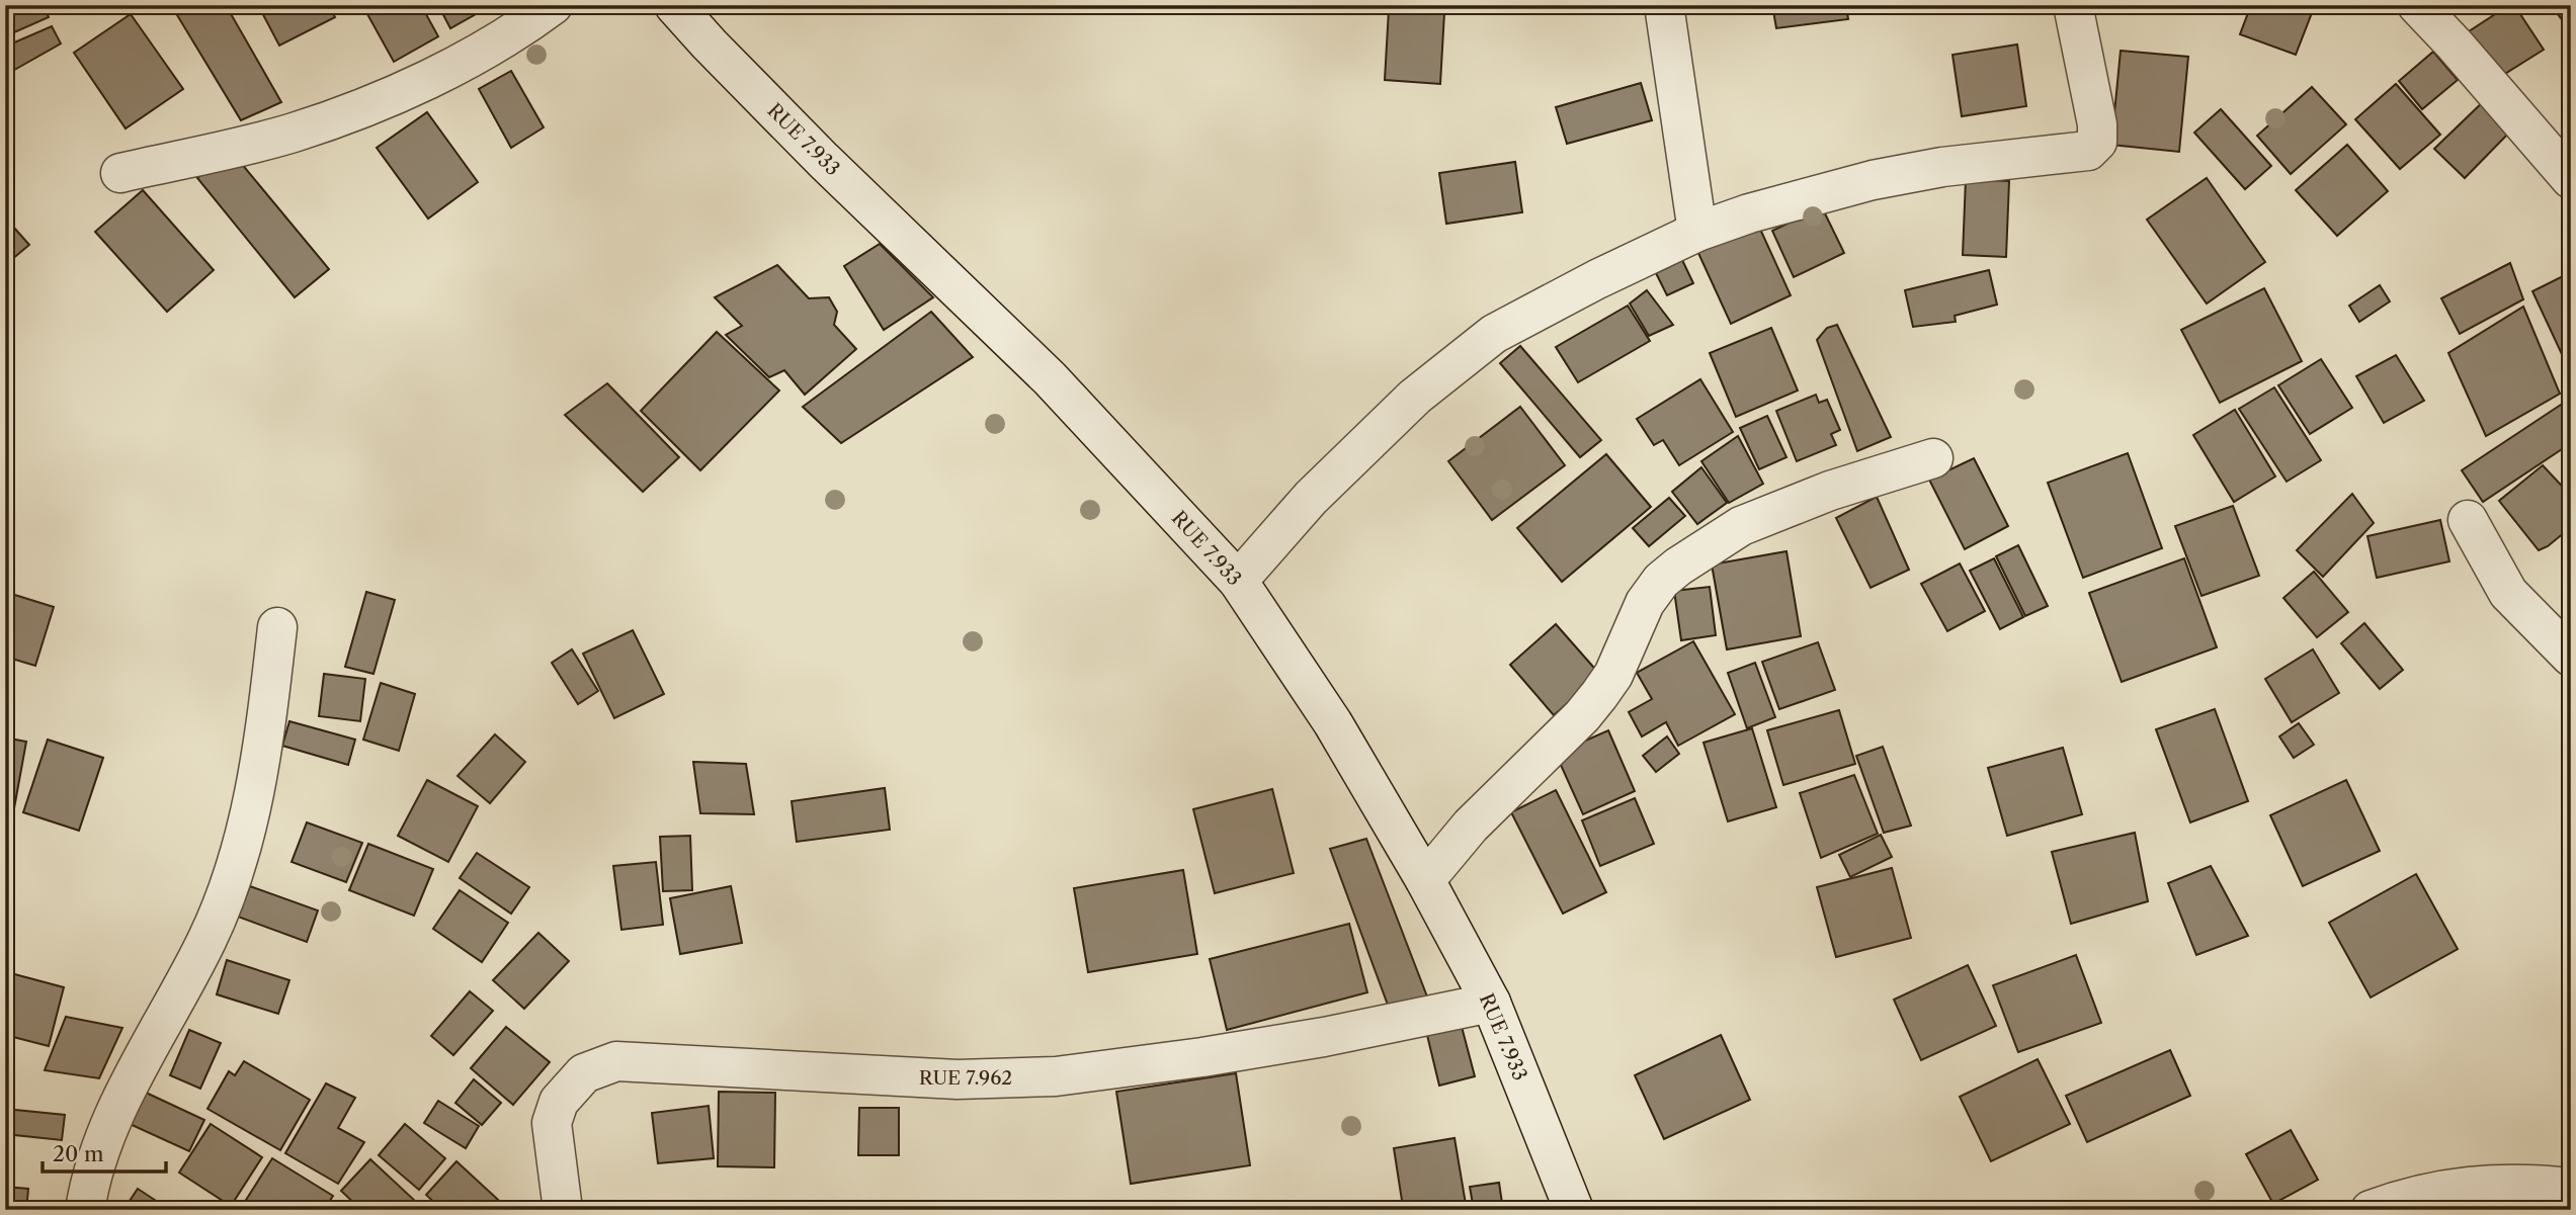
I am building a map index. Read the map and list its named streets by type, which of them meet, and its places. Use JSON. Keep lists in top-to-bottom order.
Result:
{
  "streets": {
    "street": ["RUE 7.933", "RUE 7.962"]
  },
  "crossings": [
    ["RUE 7.933", "RUE 7.962"]
  ],
  "scale_bar": "20 m"
}
